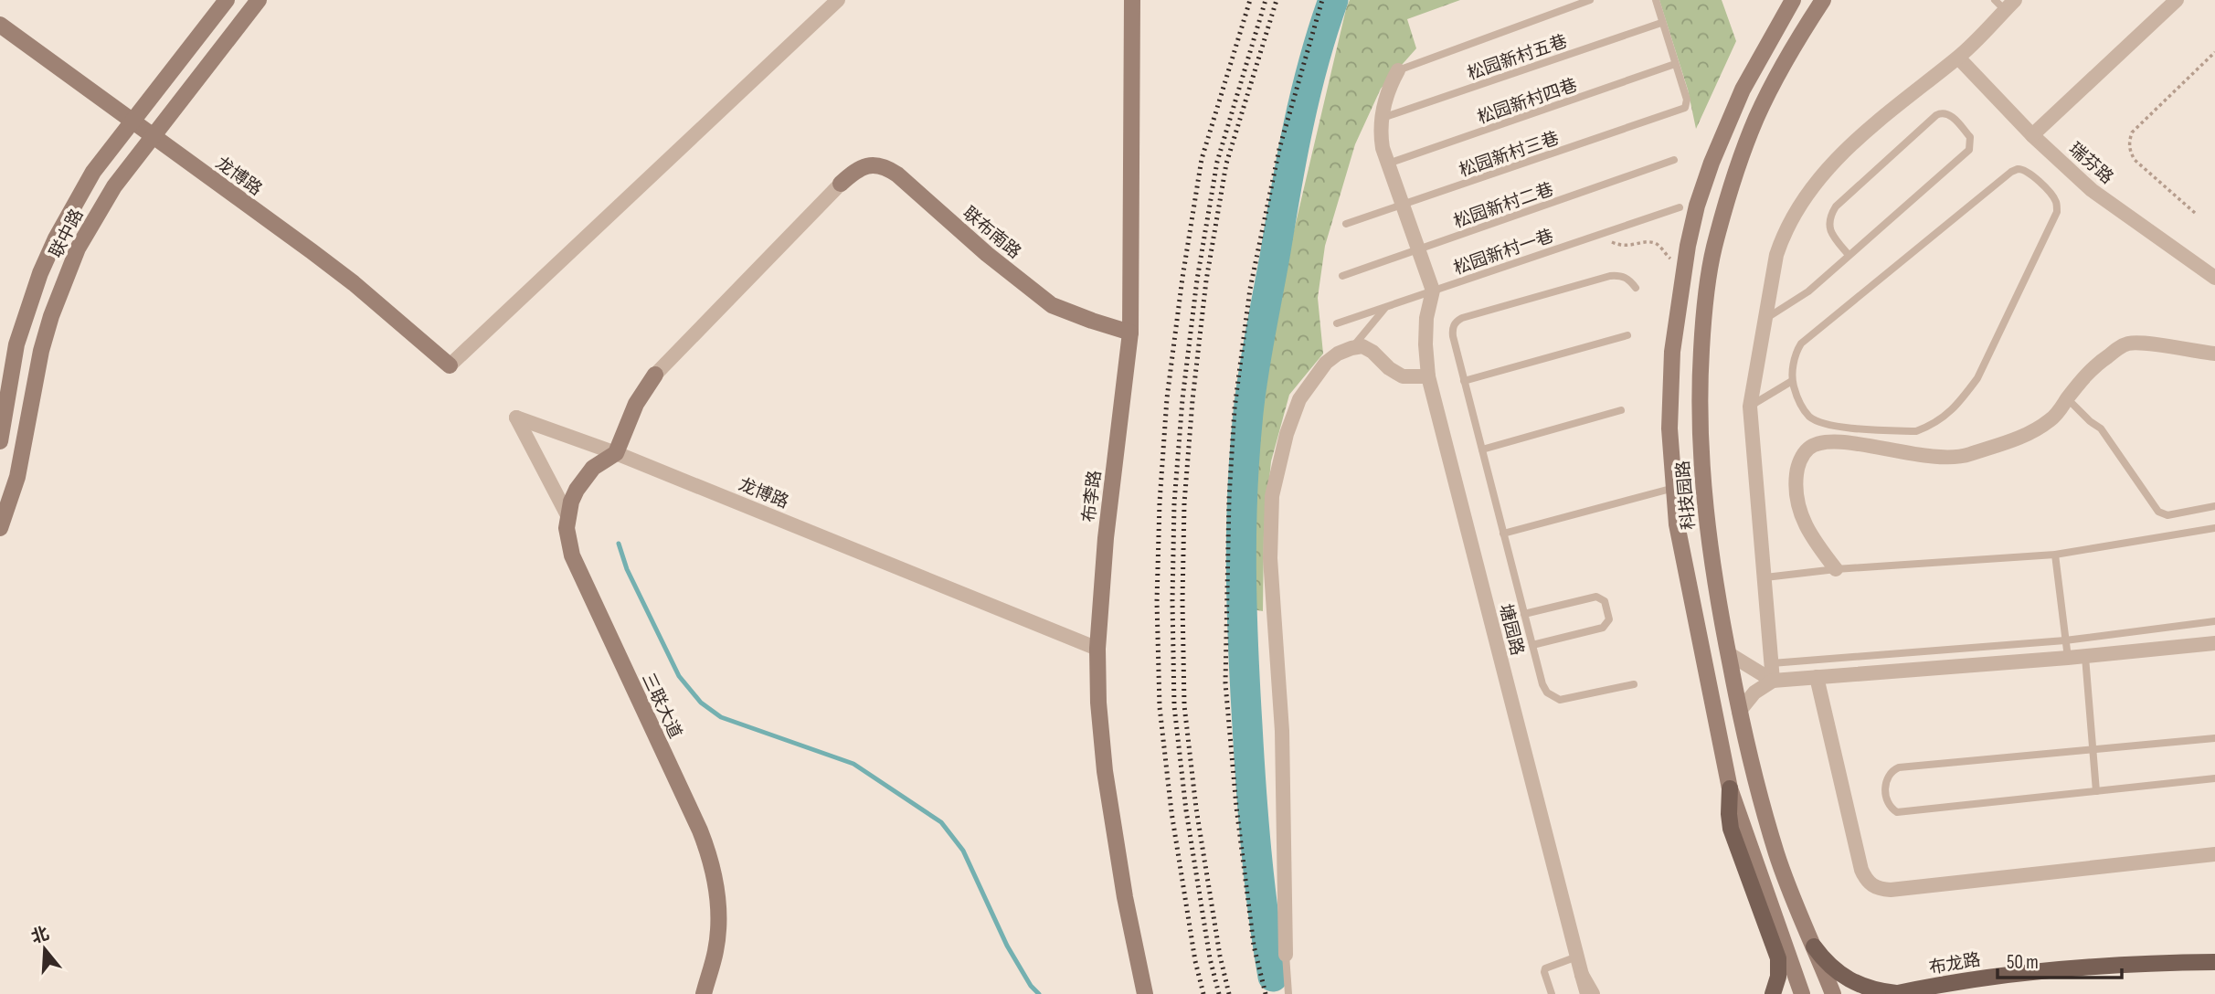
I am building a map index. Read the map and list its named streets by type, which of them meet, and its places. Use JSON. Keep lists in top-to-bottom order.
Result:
{
  "streets": {
    "main road": [
      "龙博路",
      "联布南路",
      "联中路",
      "科技园路",
      "布李路",
      "三联大道",
      "布龙路"
    ],
    "street": ["瑞芬路", "塘园路"],
    "lane": [
      "松园新村五巷",
      "松园新村四巷",
      "松园新村三巷",
      "松园新村二巷",
      "松园新村一巷"
    ]
  },
  "crossings": [
    ["松园新村四巷", "松园新村三巷"],
    ["龙博路", "联中路"],
    ["龙博路", "布李路"],
    ["龙博路", "三联大道"],
    ["联布南路", "布李路"],
    ["松园新村一巷", "塘园路"]
  ],
  "scale_bar": "50 m",
  "north": "top"
}
